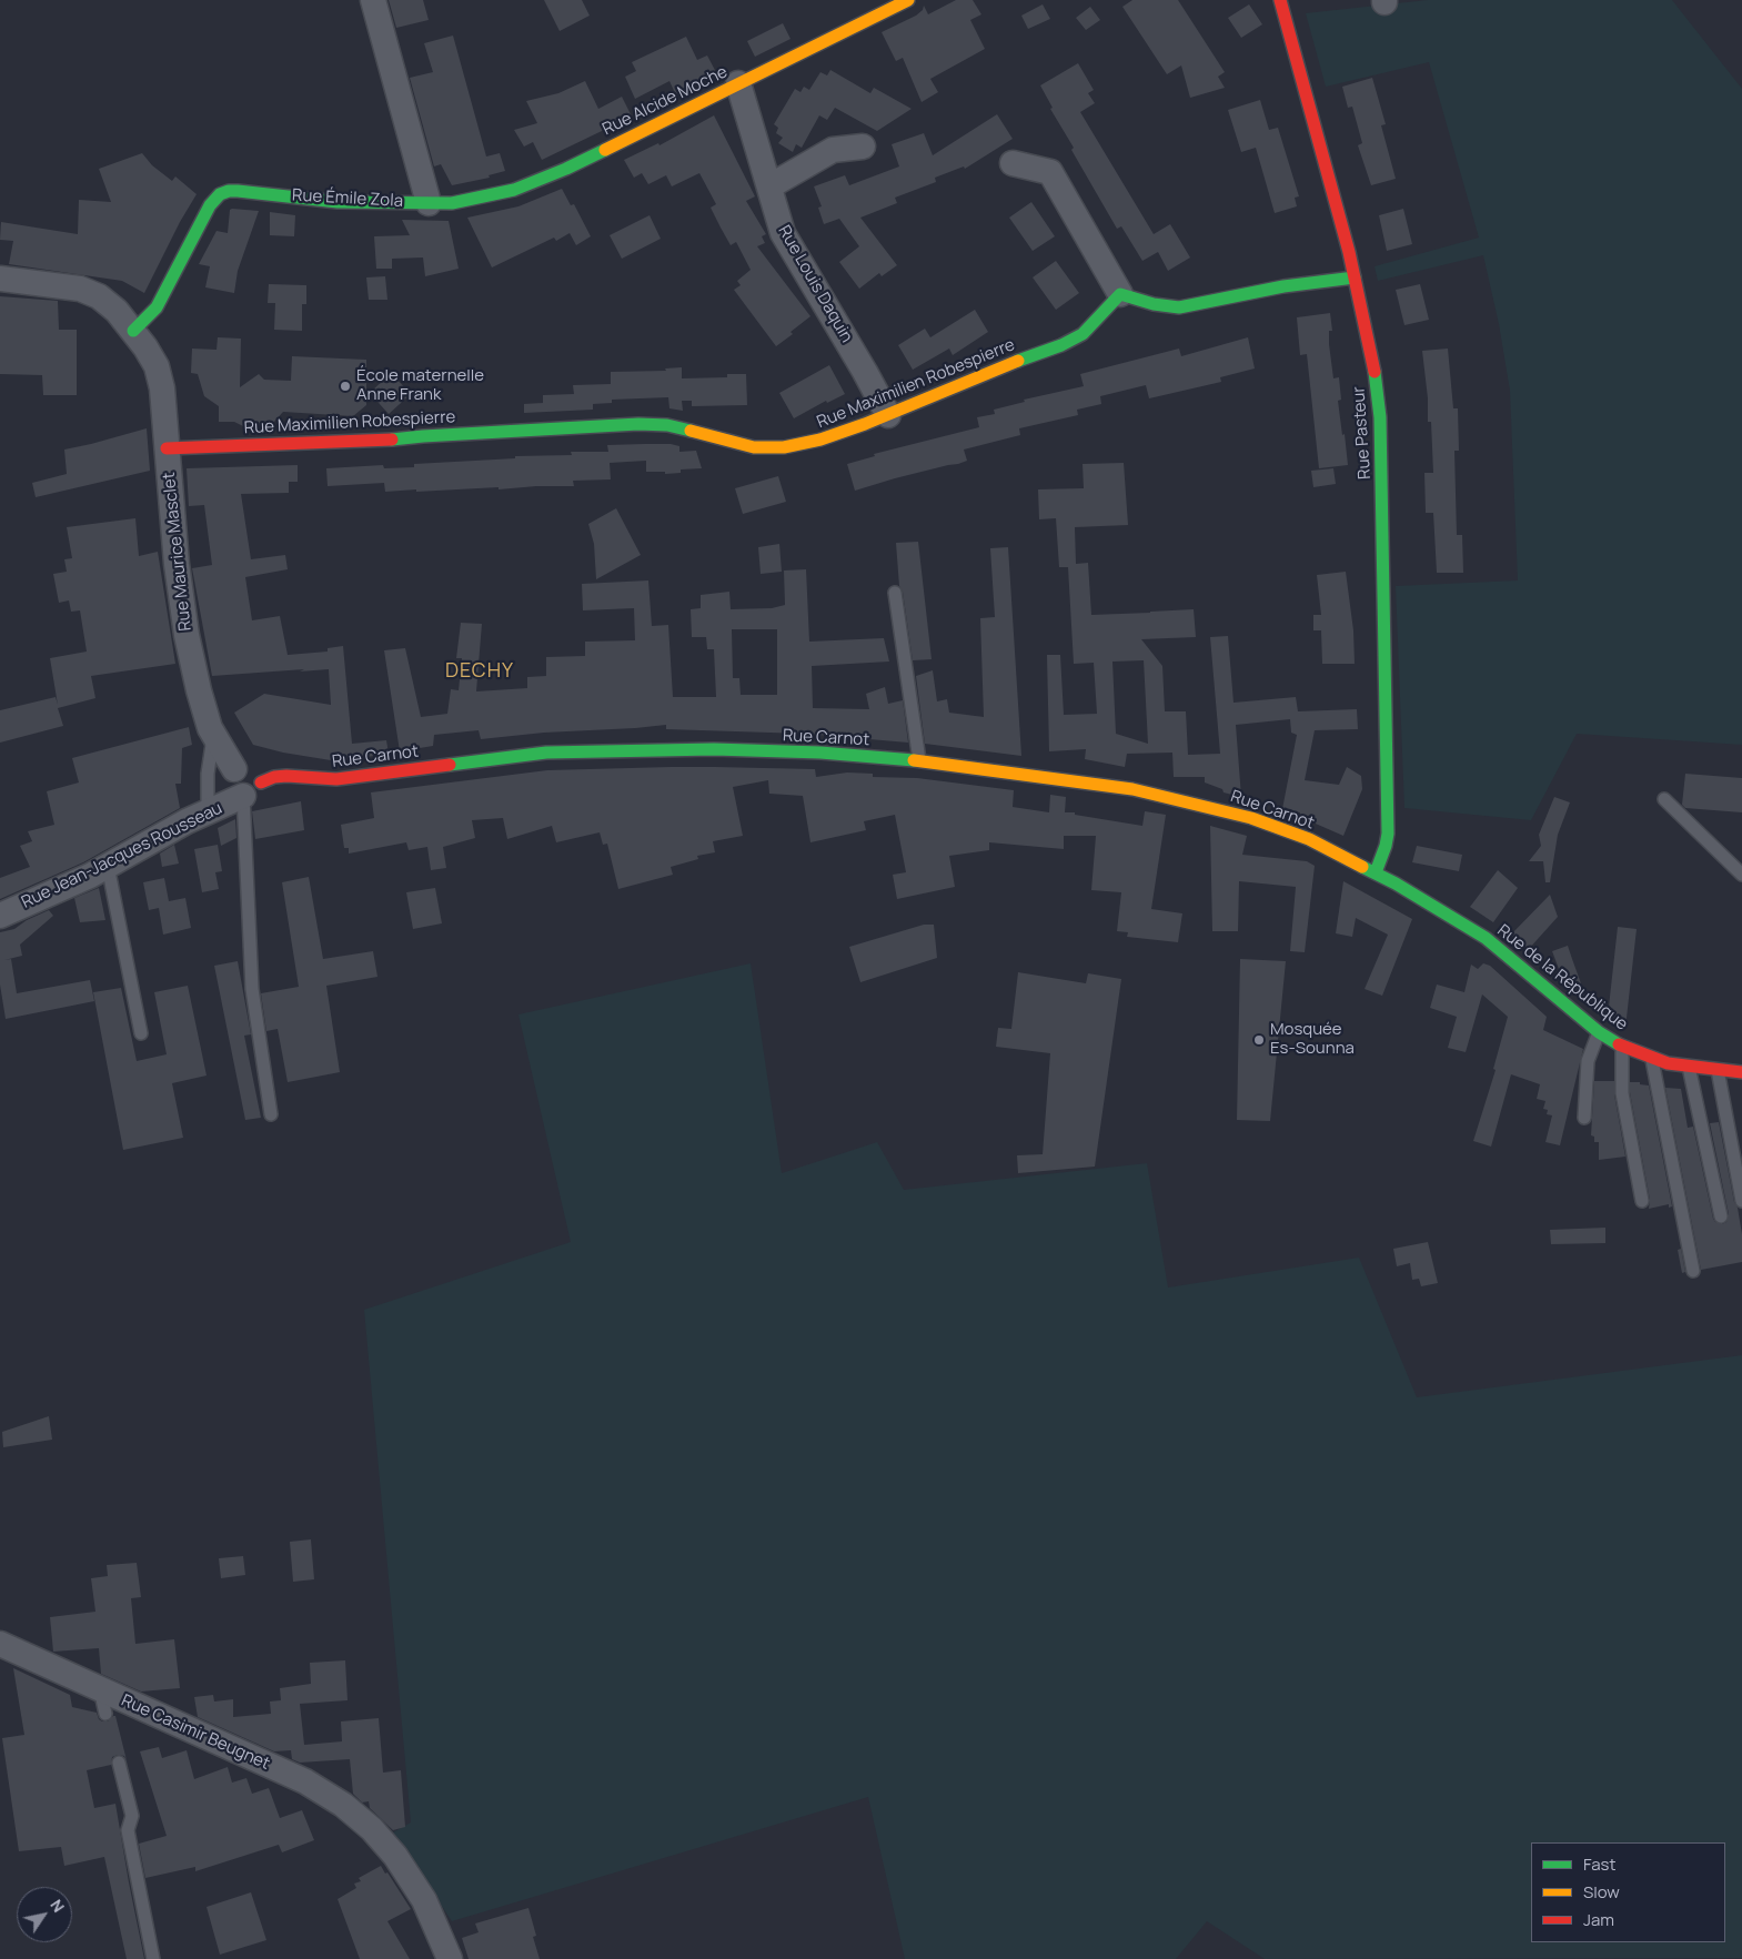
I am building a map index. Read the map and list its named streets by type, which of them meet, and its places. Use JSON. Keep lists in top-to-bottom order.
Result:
{
  "streets": {
    "street": [
      "Rue Alcide Moche",
      "Rue Émile Zola",
      "Rue Louis Daquin",
      "Rue Maximilien Robespierre",
      "Rue Pasteur",
      "Rue Maurice Masclet",
      "Rue Carnot",
      "Rue Jean-Jacques Rousseau",
      "Rue de la République",
      "Rue Casimir Beugnet"
    ]
  },
  "crossings": [
    ["Rue Alcide Moche", "Rue Émile Zola"],
    ["Rue Alcide Moche", "Rue Louis Daquin"],
    ["Rue Émile Zola", "Rue Maurice Masclet"],
    ["Rue Louis Daquin", "Rue Maximilien Robespierre"],
    ["Rue Maximilien Robespierre", "Rue Maurice Masclet"],
    ["Rue Pasteur", "Rue Carnot"],
    ["Rue Pasteur", "Rue de la République"],
    ["Rue Maurice Masclet", "Rue Carnot"],
    ["Rue Maurice Masclet", "Rue Jean-Jacques Rousseau"],
    ["Rue Carnot", "Rue Jean-Jacques Rousseau"],
    ["Rue Carnot", "Rue de la République"]
  ],
  "districts": ["DECHY"],
  "places": ["École maternelle Anne Frank", "Mosquée Es-Sounna"],
  "legend": ["Fast", "Slow", "Jam"],
  "north": "top right"
}
